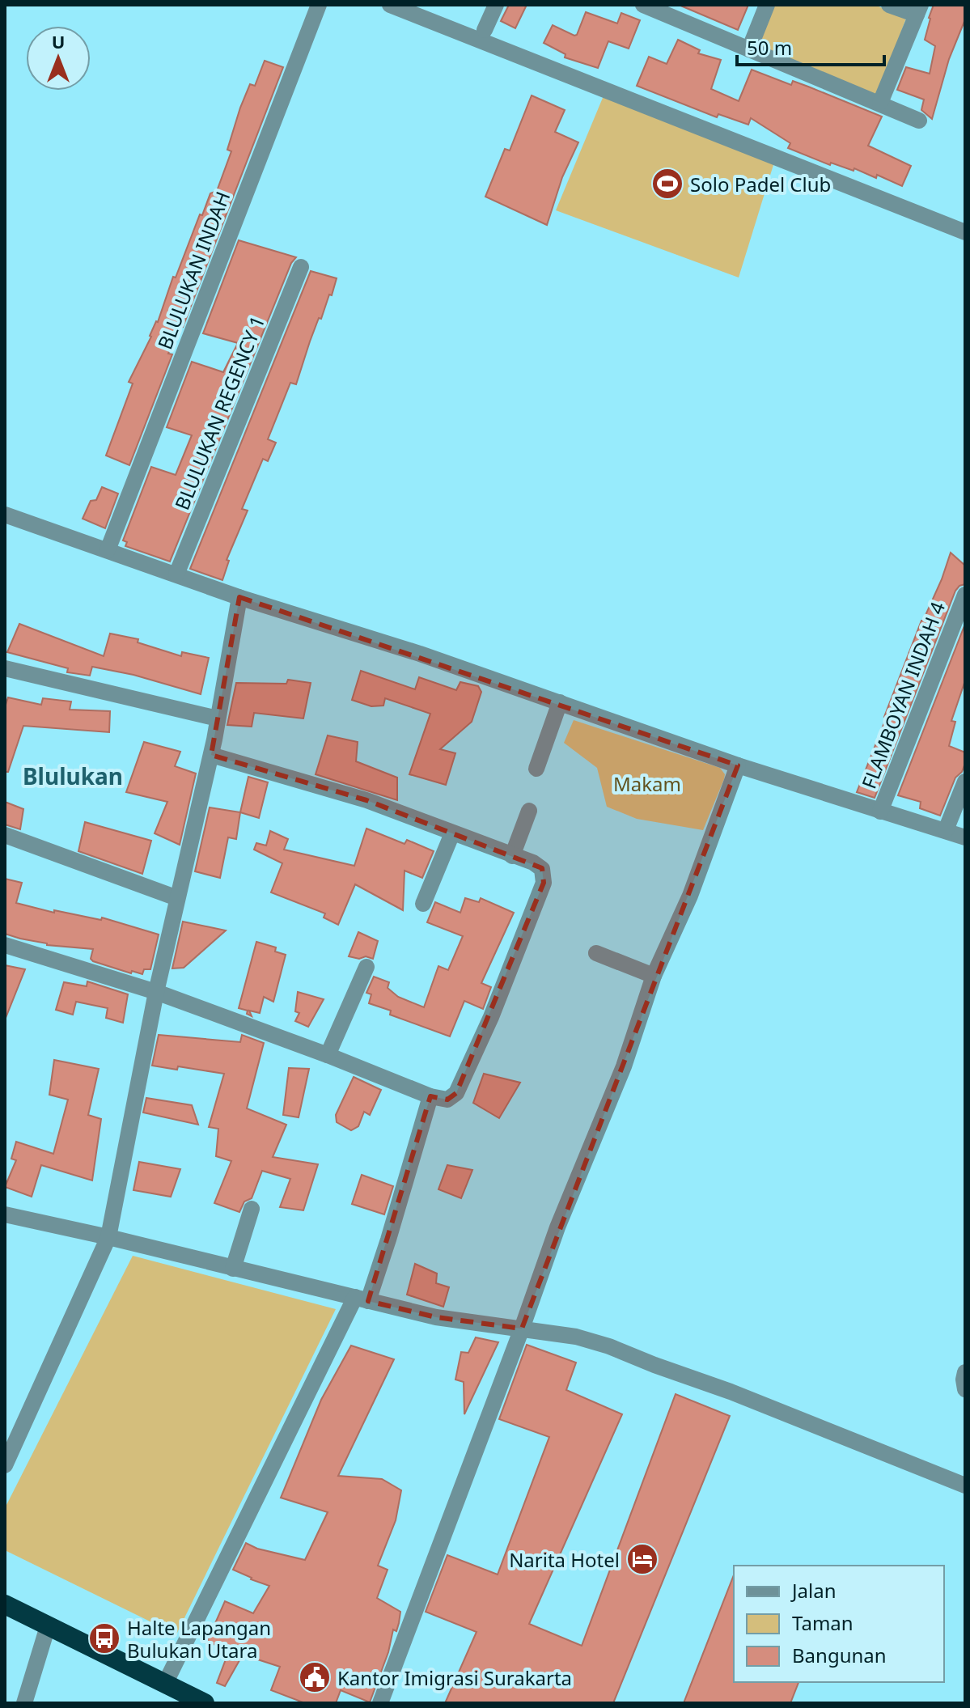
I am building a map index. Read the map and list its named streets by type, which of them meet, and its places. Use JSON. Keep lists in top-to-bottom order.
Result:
{
  "streets": {
    "street": ["BLULUKAN INDAH", "BLULUKAN REGENCY 1", "FLAMBOYAN INDAH 4"]
  },
  "districts": ["Blulukan"],
  "parks": ["Makam"],
  "places": {
    "sports": ["Solo Padel Club"],
    "hotel": ["Narita Hotel"],
    "bus stop": ["Halte Lapangan Bulukan Utara"],
    "public building": ["Kantor Imigrasi Surakarta"]
  },
  "legend": ["Jalan", "Taman", "Bangunan"],
  "scale_bar": "50 m",
  "north": "top"
}
